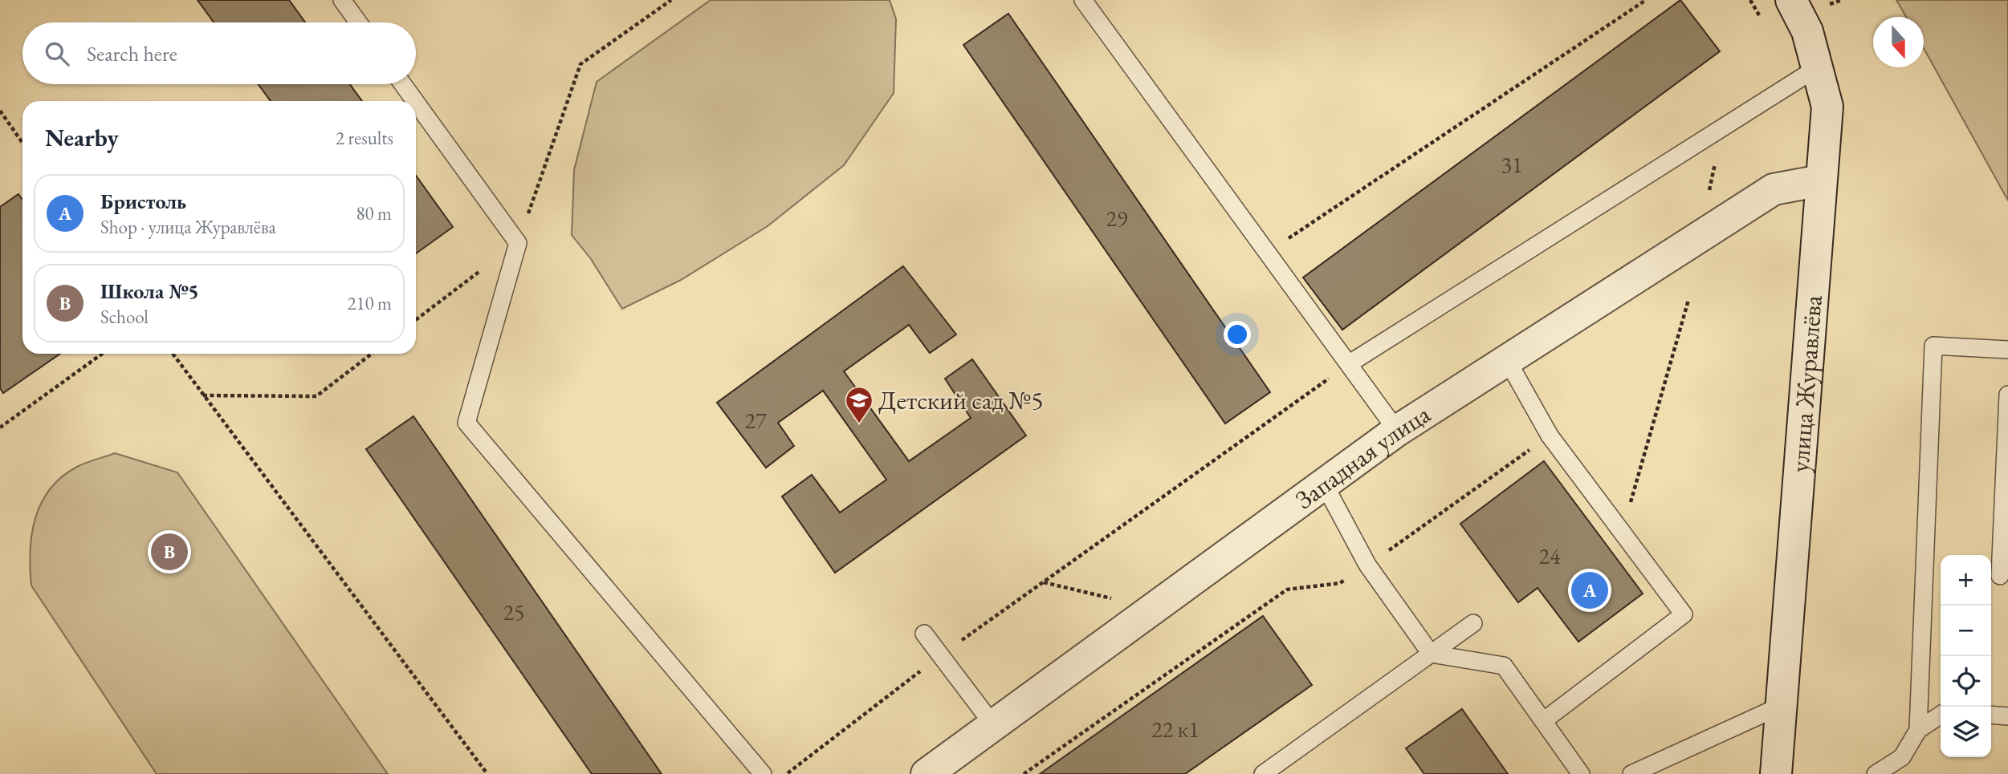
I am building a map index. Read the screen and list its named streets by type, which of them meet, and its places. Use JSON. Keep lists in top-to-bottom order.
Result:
{
  "streets": {
    "street": ["улица Журавлёва", "Западная улица"]
  },
  "crossings": [
    ["улица Журавлёва", "Западная улица"]
  ],
  "places": {
    "school or university": ["Детский сад №5"]
  },
  "house_numbers": [
    "31",
    "29",
    "27",
    "24",
    "25",
    "22 к1"
  ],
  "north": "bottom",
  "page": {
    "search": "Search here",
    "heading": ["Nearby", "2 results"],
    "list": [
      {
        "mark": "A",
        "name": "Бристоль",
        "note": "Shop · улица Журавлёва",
        "value": "80 m"
      },
      {
        "mark": "B",
        "name": "Школа №5",
        "note": "School",
        "value": "210 m"
      }
    ],
    "pins": ["B", "A"],
    "map_buttons": ["+", "−"]
  }
}
